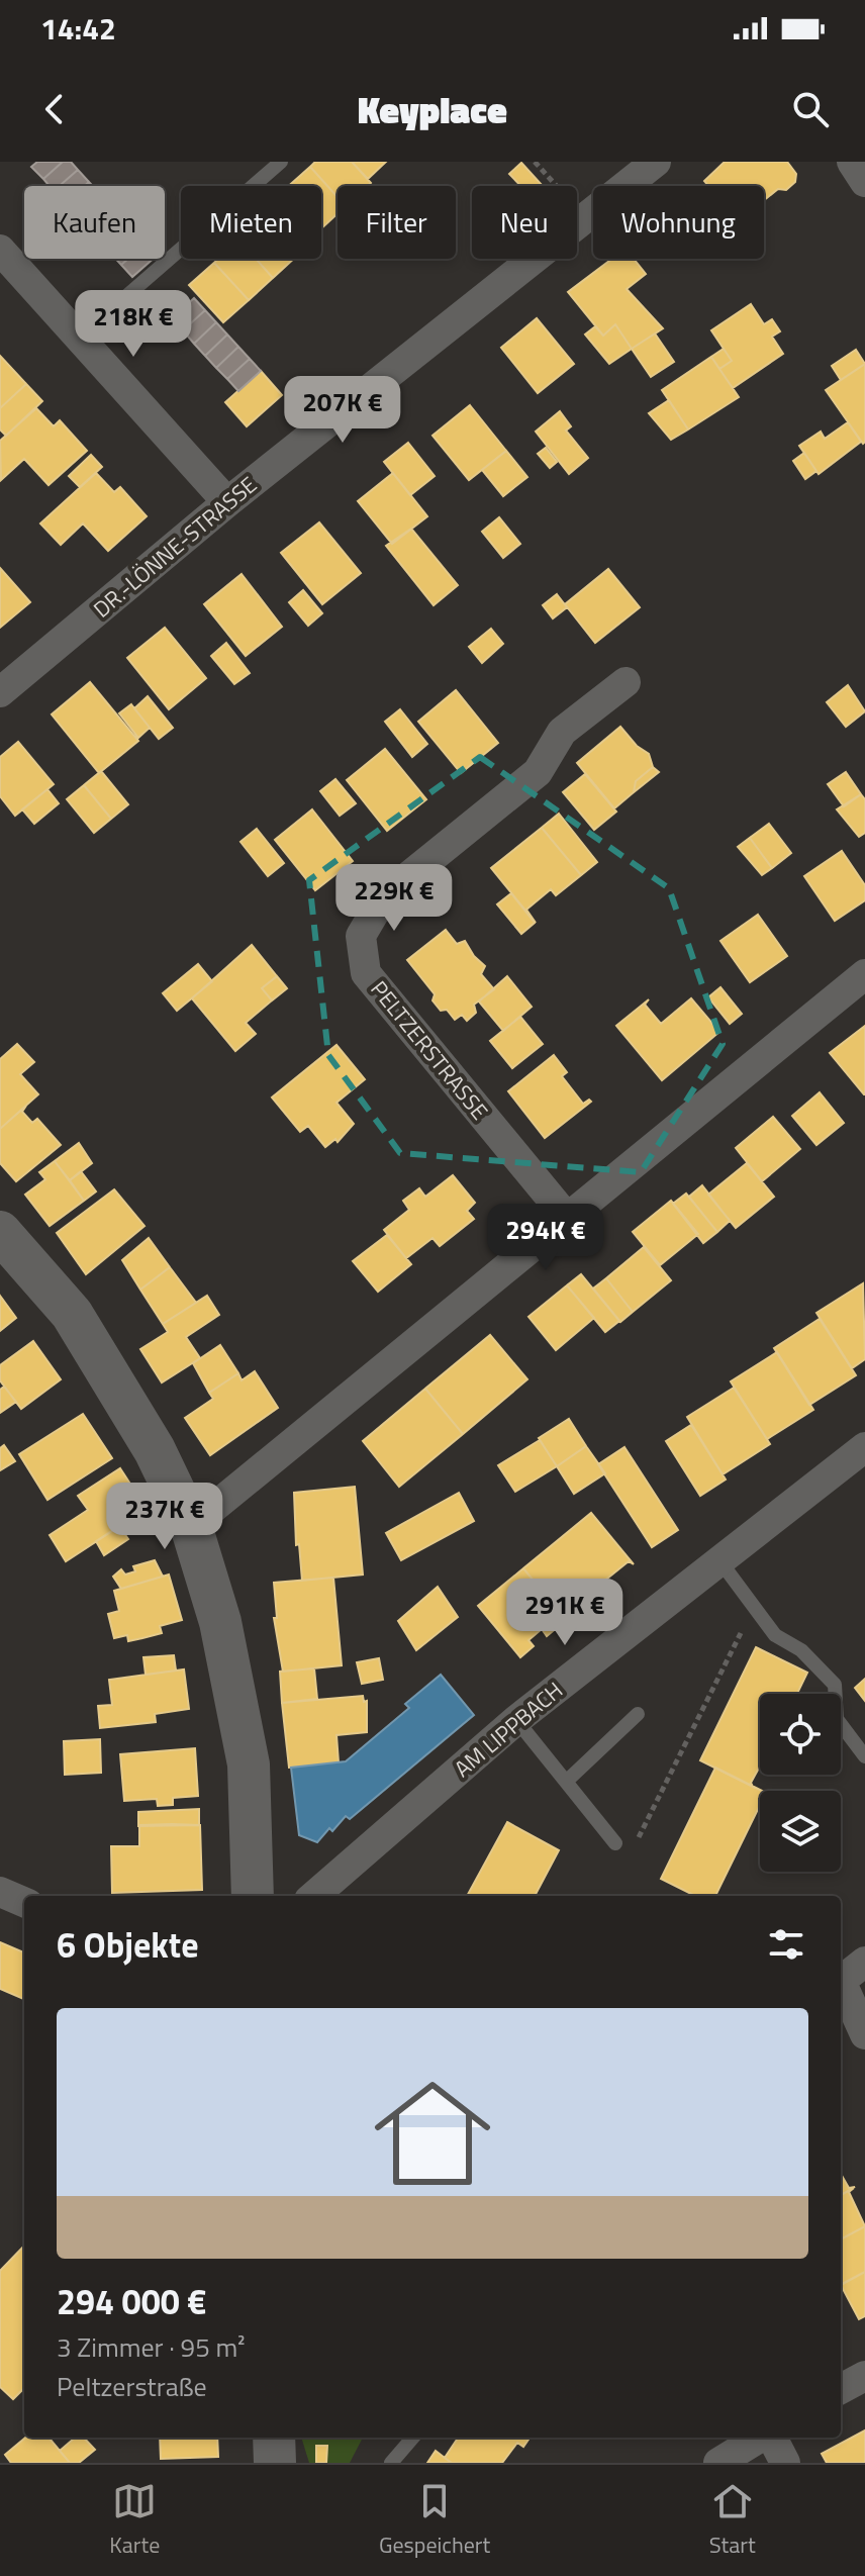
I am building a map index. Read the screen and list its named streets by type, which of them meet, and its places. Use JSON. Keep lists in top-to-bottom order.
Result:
{
  "streets": {
    "street": ["DR.-LÖNNE-STRASSE", "PELTZERSTRASSE", "AM LIPPBACH"]
  },
  "page": {
    "status": "14:42",
    "header": "Keyplace",
    "chip": [
      "Kaufen",
      "Mieten",
      "Filter",
      "Neu",
      "Wohnung"
    ],
    "price": [
      "218K €",
      "207K €",
      "229K €",
      "294K €",
      "237K €",
      "291K €"
    ],
    "heading": "6 Objekte",
    "list": [
      {
        "name": "294 000 €",
        "note": "3 Zimmer · 95 m² · Peltzerstraße"
      }
    ],
    "tabs": ["Karte", "Gespeichert", "Start"]
  }
}
